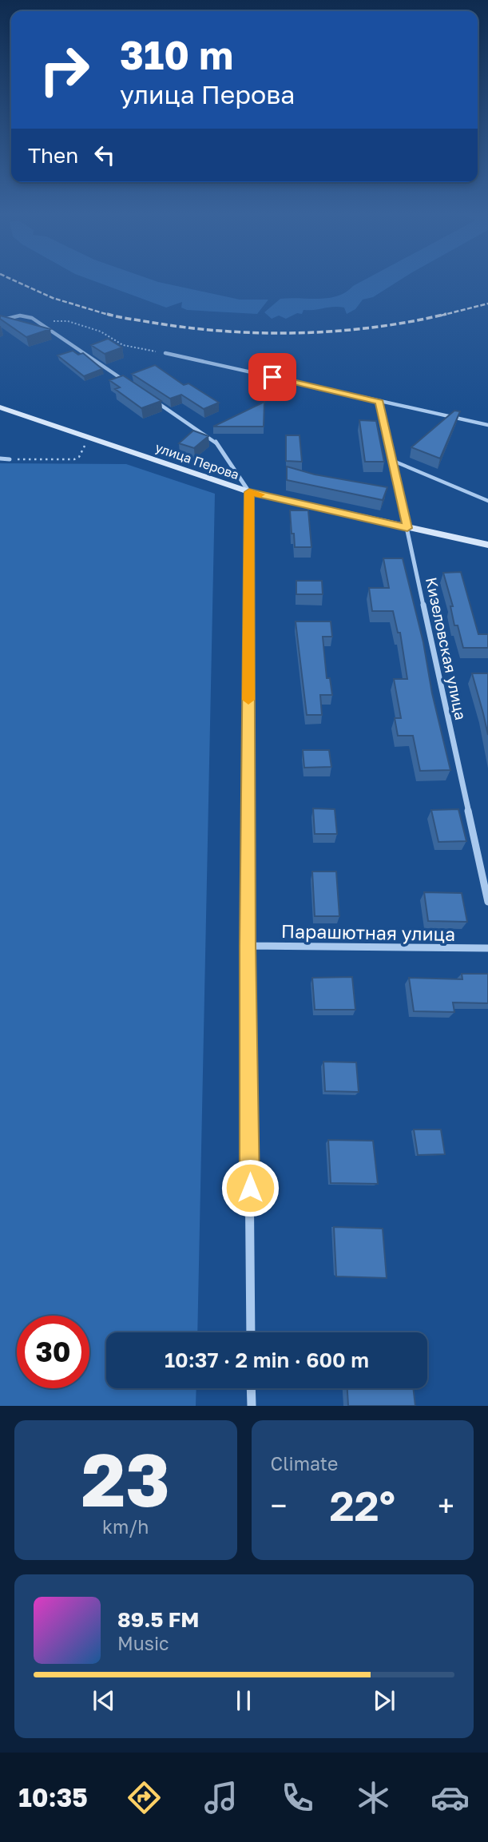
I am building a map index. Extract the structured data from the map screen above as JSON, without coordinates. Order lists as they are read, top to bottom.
{
  "streets": {
    "main road": ["улица Перова"],
    "street": ["Кизеловская улица", "Парашютная улица"]
  },
  "crossings": [
    ["улица Перова", "Кизеловская улица"]
  ],
  "page": {
    "turn": ["310 m", "улица Перова"],
    "then": "Then",
    "limit": "30",
    "trip": "10:37 · 2 min · 600 m",
    "tile": [
      ["23", "km/h"],
      "Climate"
    ],
    "heat": ["−", "22°", "+"],
    "song": ["89.5 FM", "Music"],
    "tabs": "10:35"
  }
}
